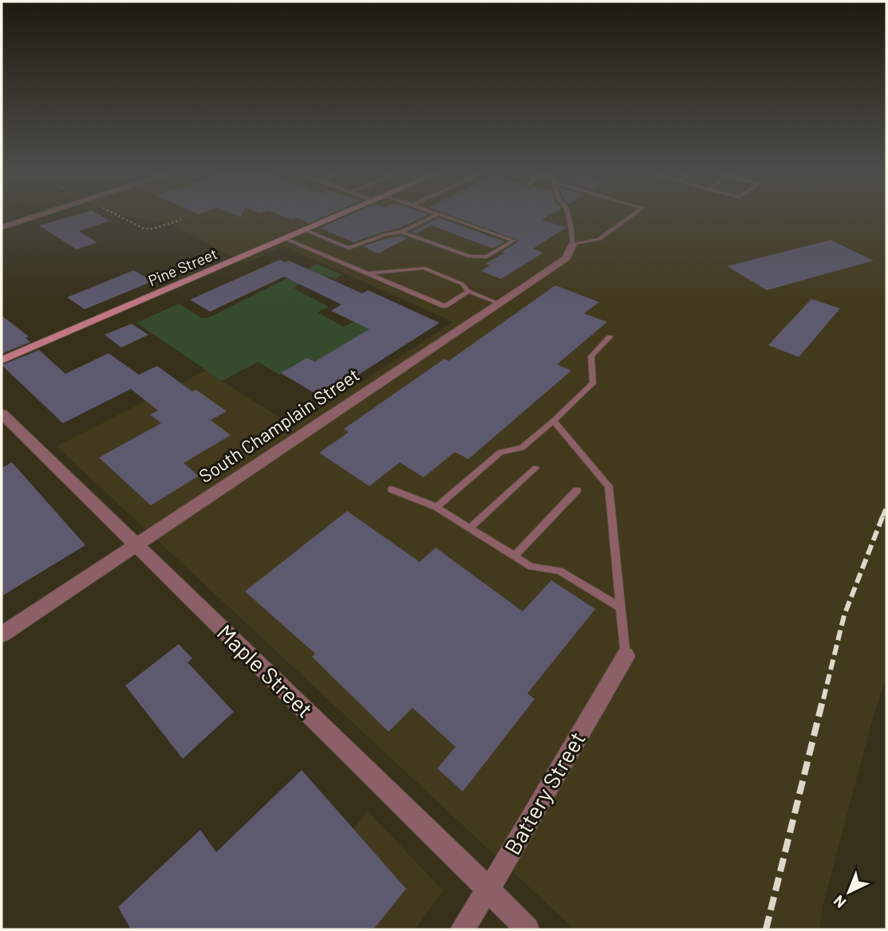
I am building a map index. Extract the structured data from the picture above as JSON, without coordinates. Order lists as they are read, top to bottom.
{
  "streets": {
    "main road": ["Pine Street"],
    "street": ["South Champlain Street", "Maple Street", "Battery Street"]
  },
  "crossings": [
    ["South Champlain Street", "Maple Street"],
    ["Maple Street", "Battery Street"]
  ],
  "north": "bottom left"
}
